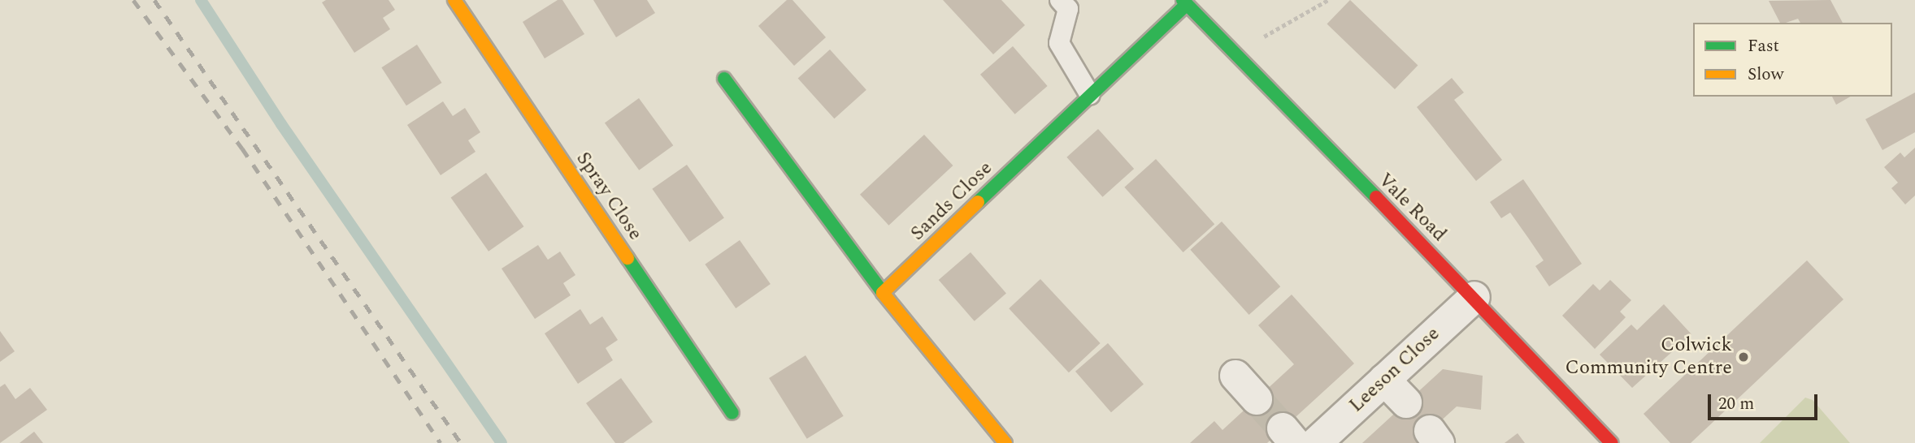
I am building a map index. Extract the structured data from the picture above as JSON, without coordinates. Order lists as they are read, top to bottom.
{
  "streets": {
    "street": [
      "Spray Close",
      "Sands Close",
      "Vale Road",
      "Leeson Close"
    ]
  },
  "crossings": [
    ["Sands Close", "Vale Road"],
    ["Vale Road", "Leeson Close"]
  ],
  "places": ["Colwick Community Centre"],
  "legend": ["Fast", "Slow"],
  "scale_bar": "20 m"
}
